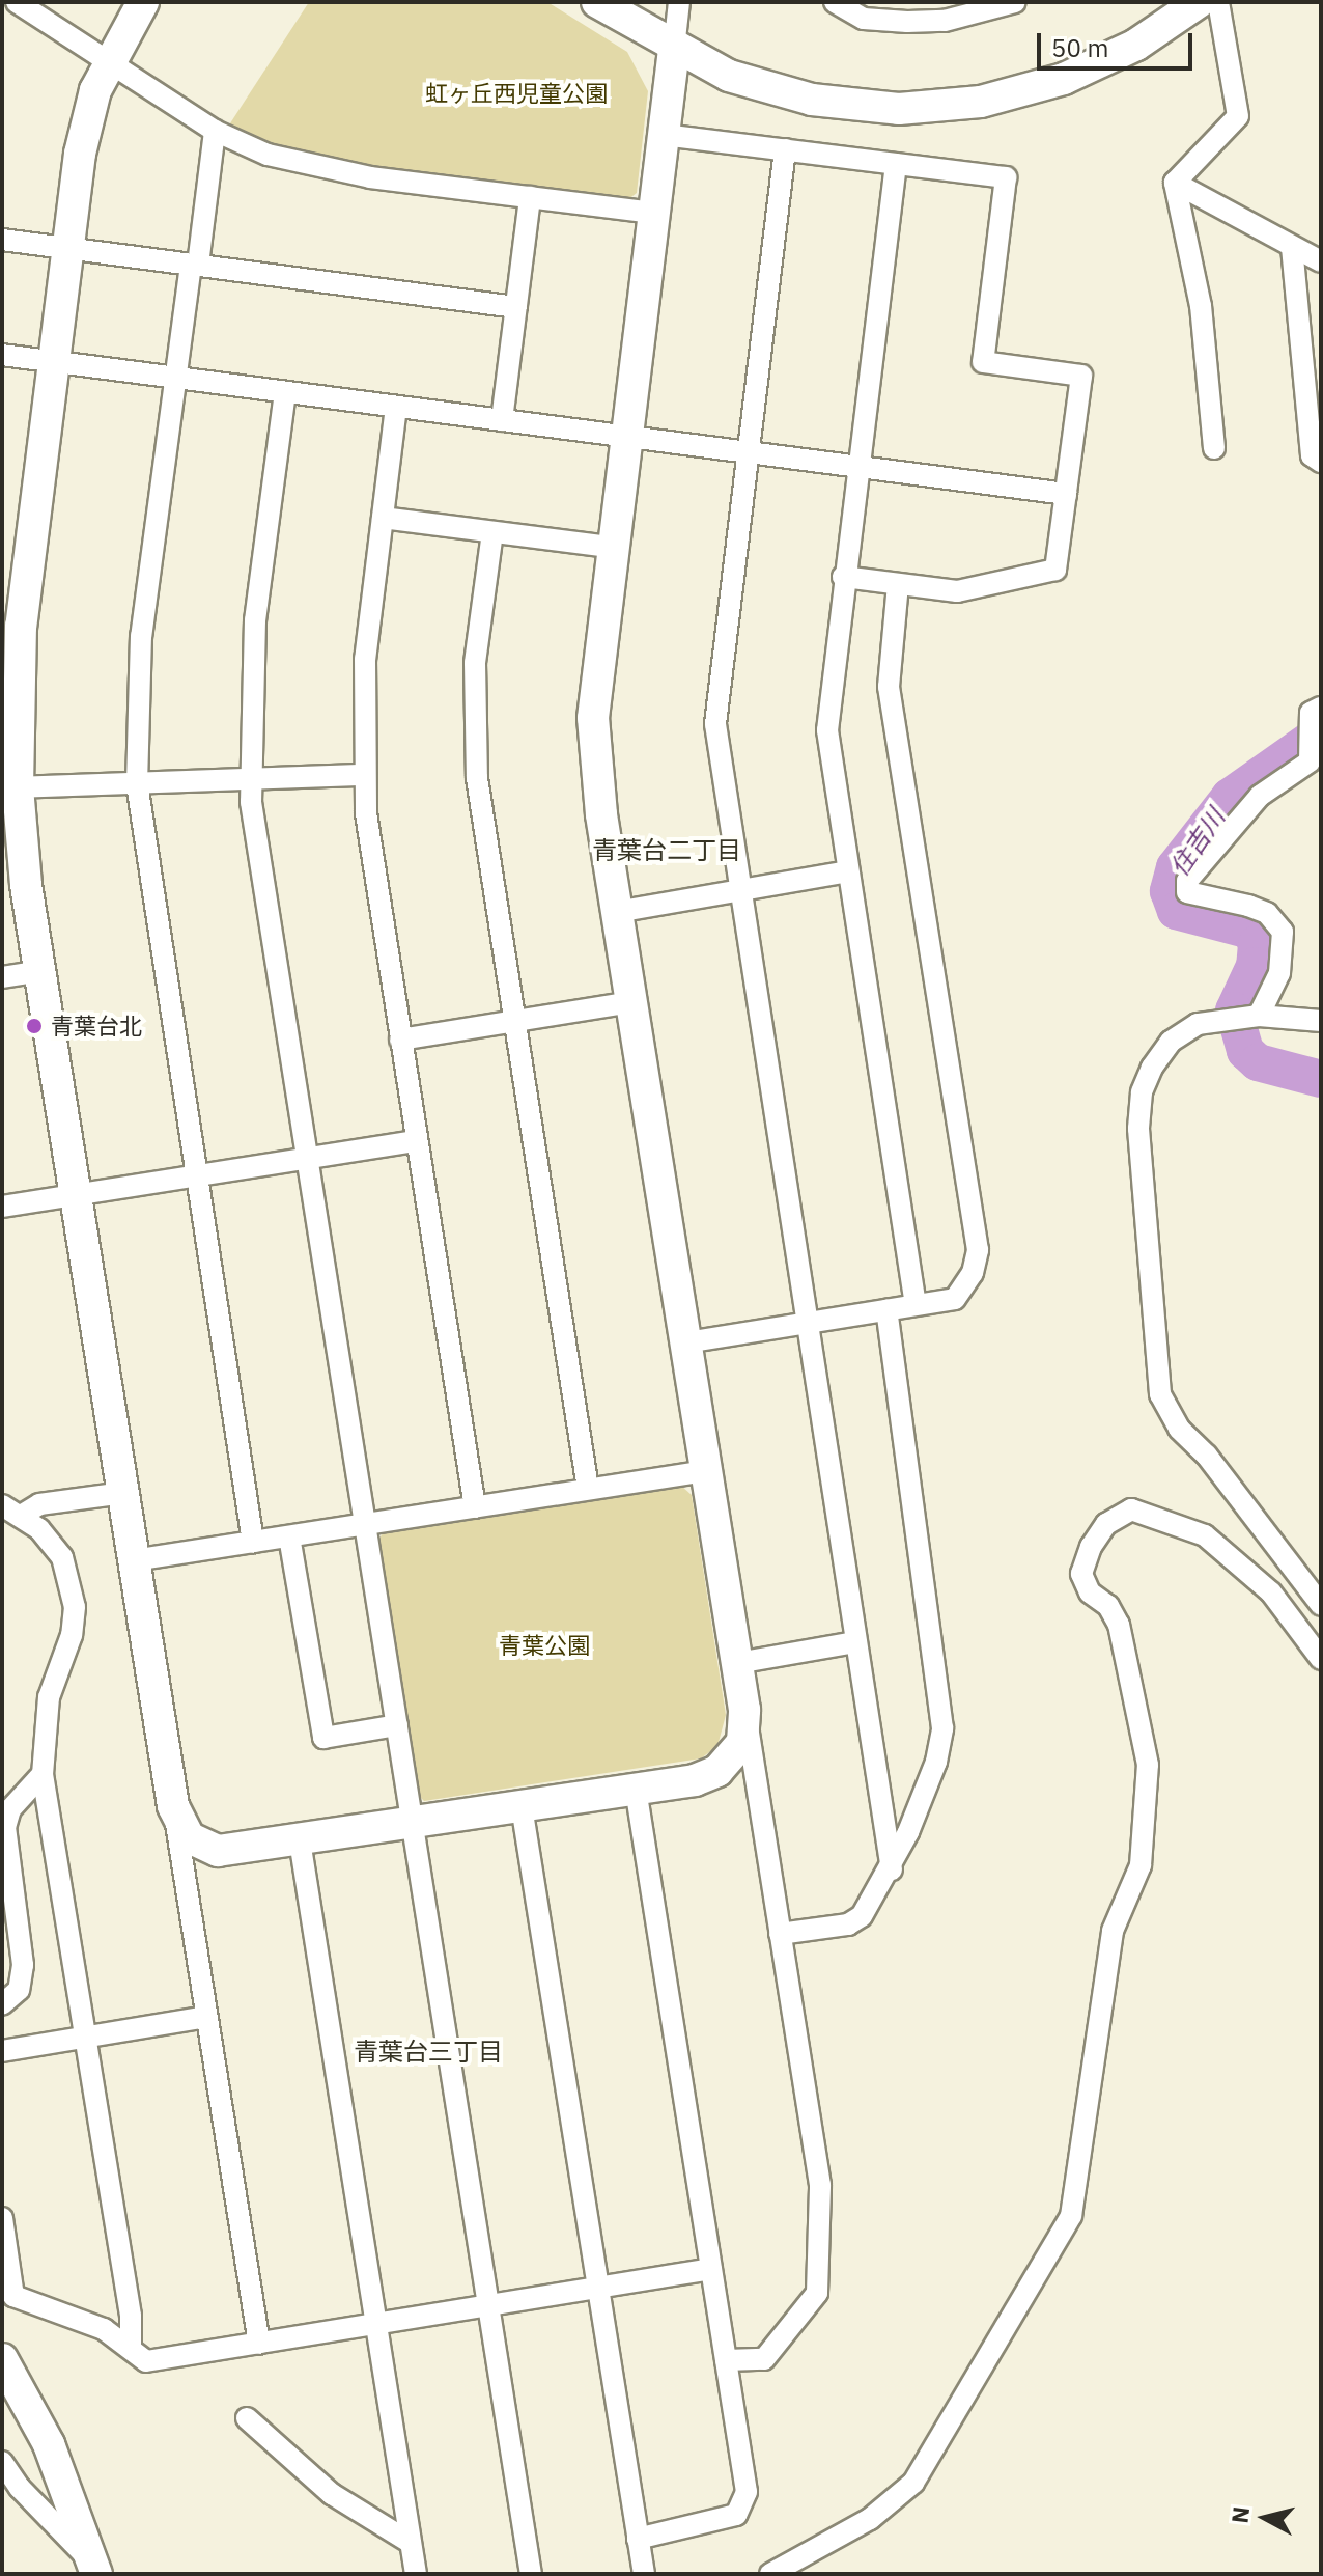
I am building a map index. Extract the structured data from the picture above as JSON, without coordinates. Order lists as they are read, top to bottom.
{
  "districts": ["青葉台二丁目", "青葉台三丁目"],
  "water": ["住吉川"],
  "parks": ["虹ヶ丘西児童公園", "青葉公園"],
  "places": ["青葉台北"],
  "scale_bar": "50 m",
  "north": "left"
}
